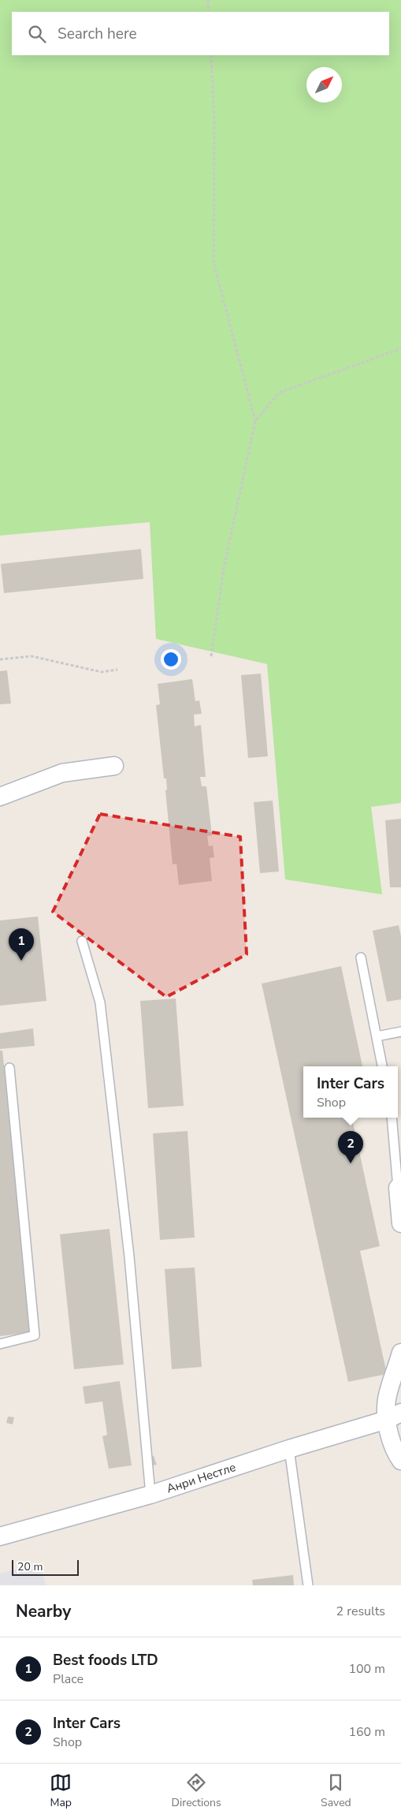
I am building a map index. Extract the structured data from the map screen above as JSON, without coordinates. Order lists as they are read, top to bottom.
{
  "streets": {
    "street": ["Анри Нестле"]
  },
  "scale_bar": "20 m",
  "north": "top right",
  "page": {
    "search": "Search here",
    "pins": ["1", "2"],
    "popup": ["Inter Cars", "Shop"],
    "scale": "20 m",
    "heading": ["Nearby", "2 results"],
    "list": [
      {
        "mark": "1",
        "name": "Best foods LTD",
        "note": "Place",
        "value": "100 m"
      },
      {
        "mark": "2",
        "name": "Inter Cars",
        "note": "Shop",
        "value": "160 m"
      }
    ],
    "nav": ["Map", "Directions", "Saved"]
  }
}
